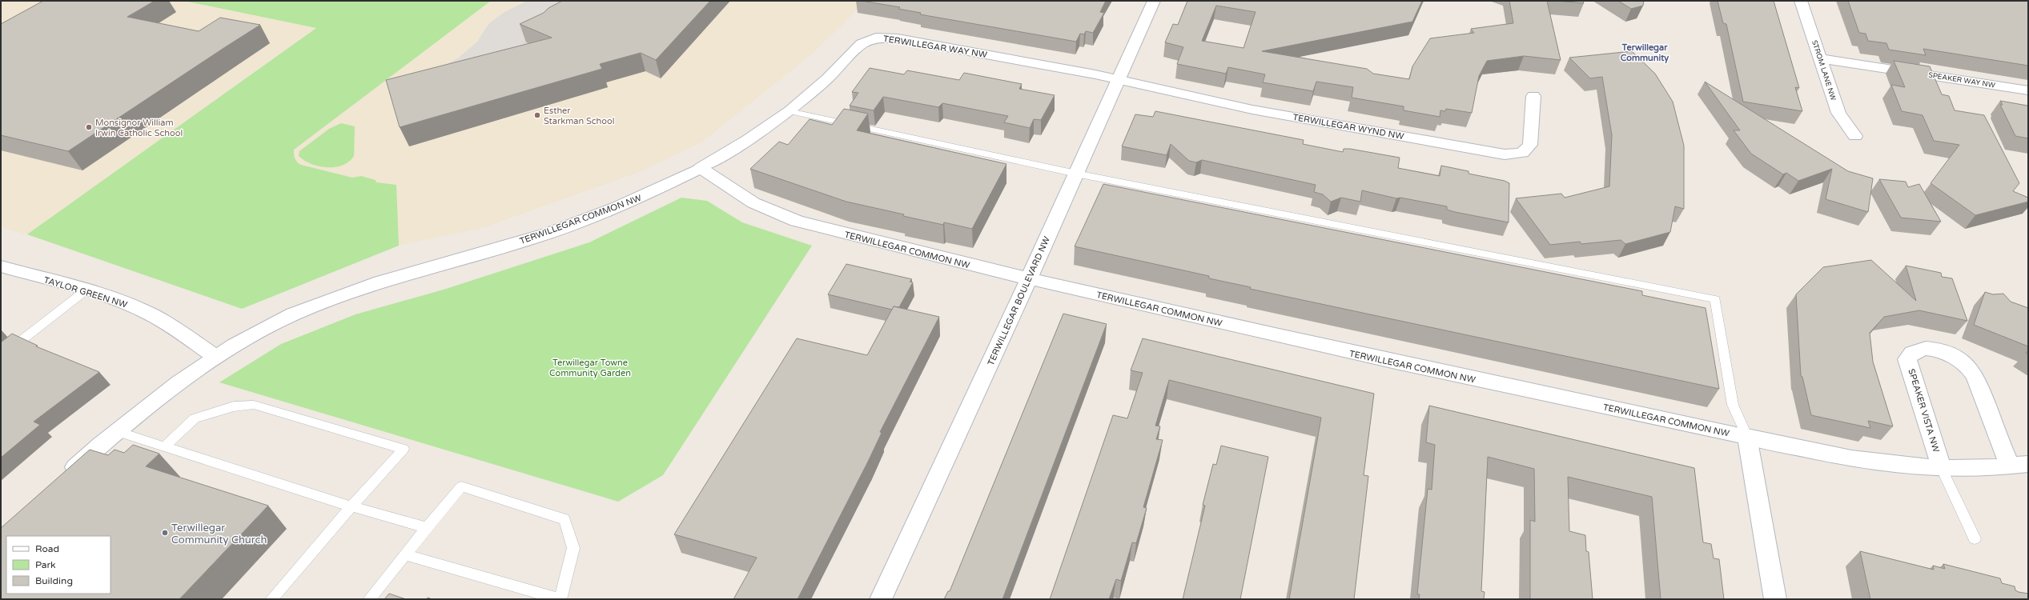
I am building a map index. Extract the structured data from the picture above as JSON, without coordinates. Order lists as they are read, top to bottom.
{
  "streets": {
    "street": [
      "TERWILLEGAR WAY NW",
      "STROM LANE NW",
      "SPEAKER WAY NW",
      "TERWILLEGAR WYND NW",
      "TERWILLEGAR COMMON NW",
      "TAYLOR GREEN NW",
      "TERWILLEGAR BOULEVARD NW",
      "SPEAKER VISTA NW"
    ]
  },
  "crossings": [
    ["TERWILLEGAR WAY NW", "TERWILLEGAR WYND NW"],
    ["TERWILLEGAR WAY NW", "TERWILLEGAR COMMON NW"],
    ["TERWILLEGAR WAY NW", "TERWILLEGAR BOULEVARD NW"],
    ["STROM LANE NW", "SPEAKER WAY NW"],
    ["TERWILLEGAR WYND NW", "TERWILLEGAR BOULEVARD NW"],
    ["TERWILLEGAR COMMON NW", "TAYLOR GREEN NW"],
    ["TERWILLEGAR COMMON NW", "TERWILLEGAR BOULEVARD NW"],
    ["TERWILLEGAR COMMON NW", "SPEAKER VISTA NW"]
  ],
  "districts": ["Terwillegar Community"],
  "parks": ["Terwillegar Towne Community Garden"],
  "places": ["Esther Starkman School", "Monsignor William Irwin Catholic School", "Terwillegar Community Church"],
  "legend": ["Road", "Park", "Building"]
}
